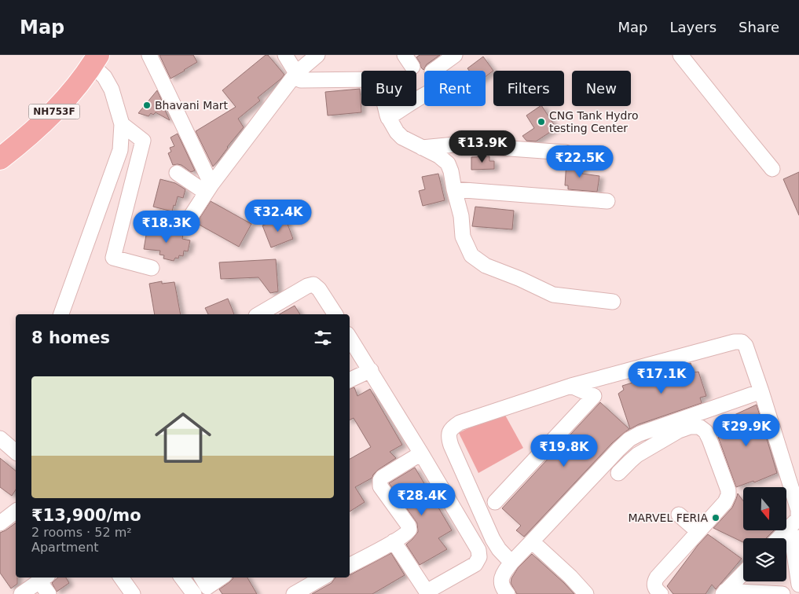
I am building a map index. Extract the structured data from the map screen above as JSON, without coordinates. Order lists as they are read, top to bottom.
{
  "streets": {
    "highway": ["NH753F"]
  },
  "places": ["Bhavani Mart", "CNG Tank Hydro testing Center", "MARVEL FERIA"],
  "north": "bottom",
  "page": {
    "header": "Map",
    "nav": ["Map", "Layers", "Share"],
    "chip": [
      "Buy",
      "Rent",
      "Filters",
      "New"
    ],
    "price": [
      "₹13.9K",
      "₹22.5K",
      "₹32.4K",
      "₹18.3K",
      "₹17.1K",
      "₹29.9K",
      "₹19.8K",
      "₹28.4K"
    ],
    "heading": "8 homes",
    "list": [
      {
        "name": "₹13,900/mo",
        "note": "2 rooms · 52 m² · Apartment"
      }
    ]
  }
}
